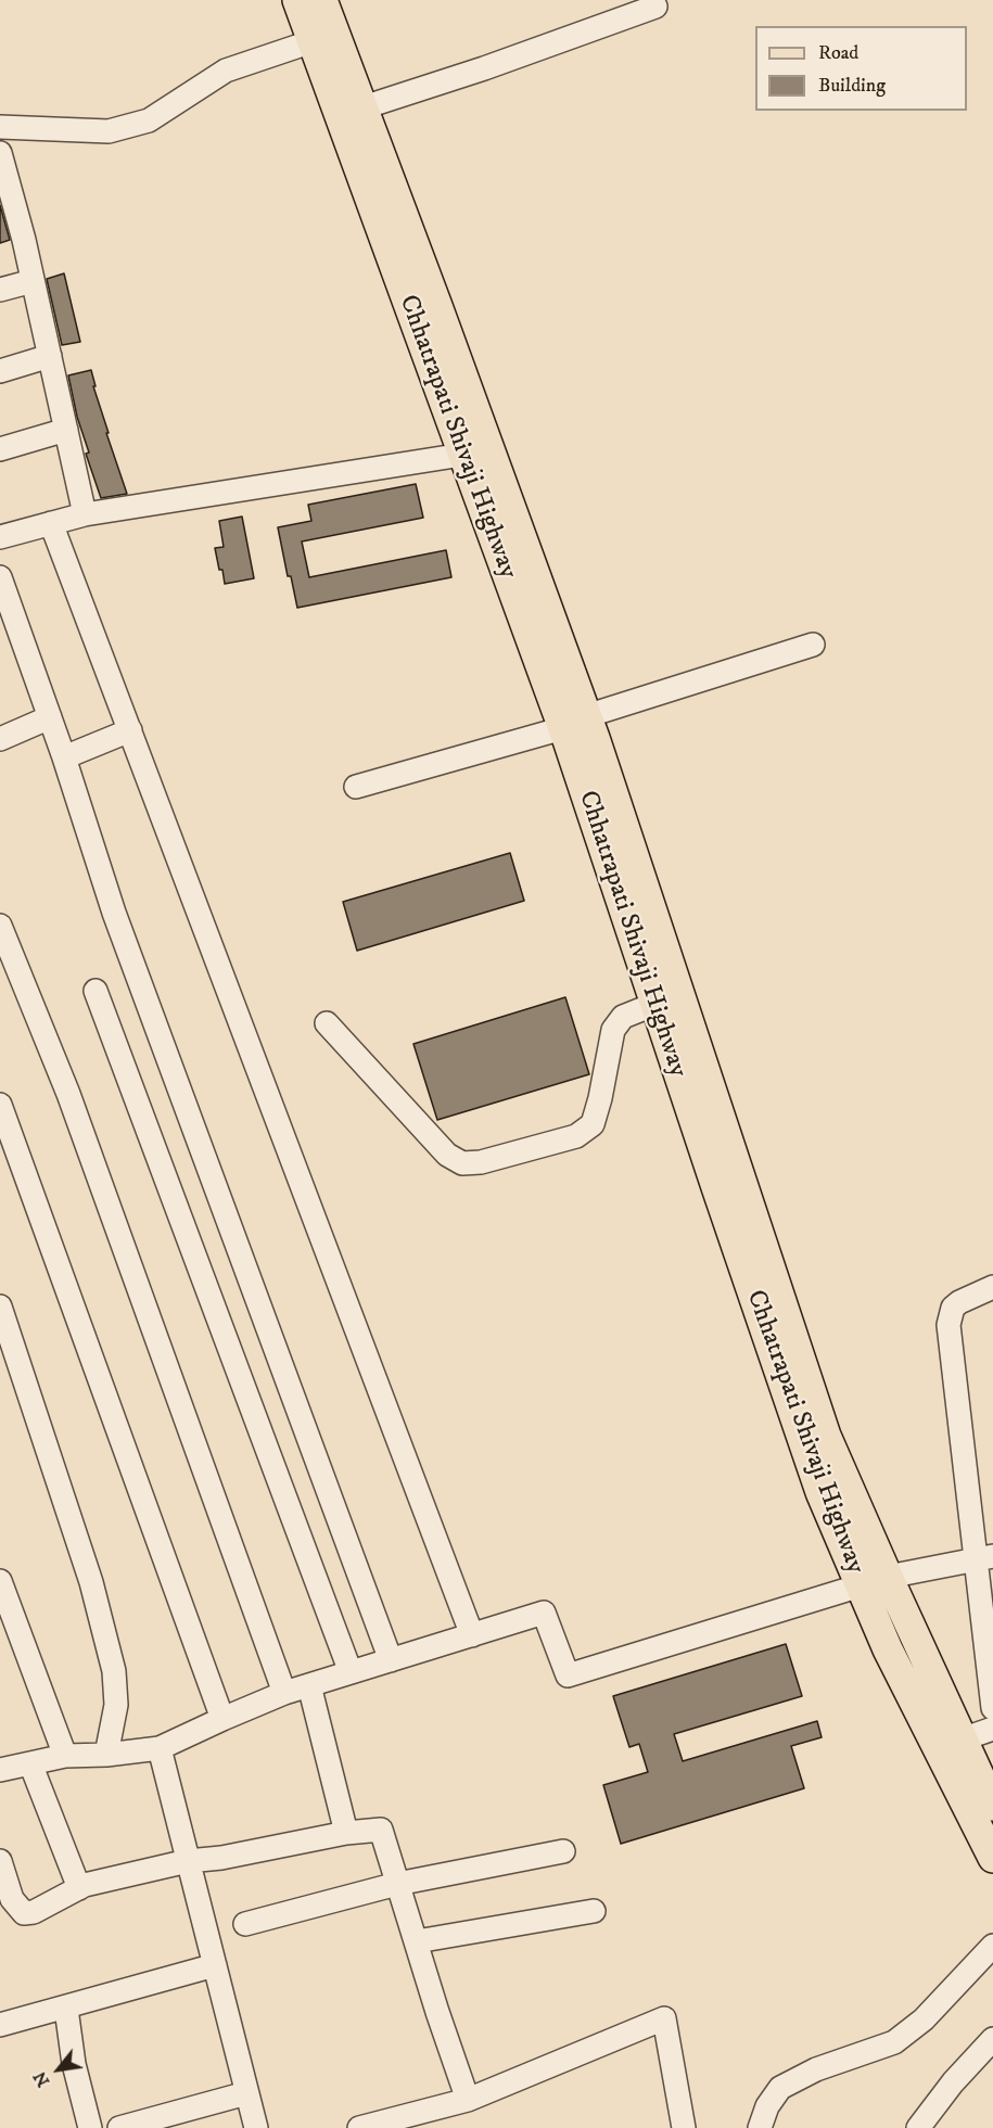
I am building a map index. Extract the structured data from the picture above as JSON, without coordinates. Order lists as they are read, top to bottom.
{
  "streets": {
    "main road": ["Chhatrapati Shivaji Highway"]
  },
  "legend": ["Road", "Building"],
  "north": "bottom left"
}
